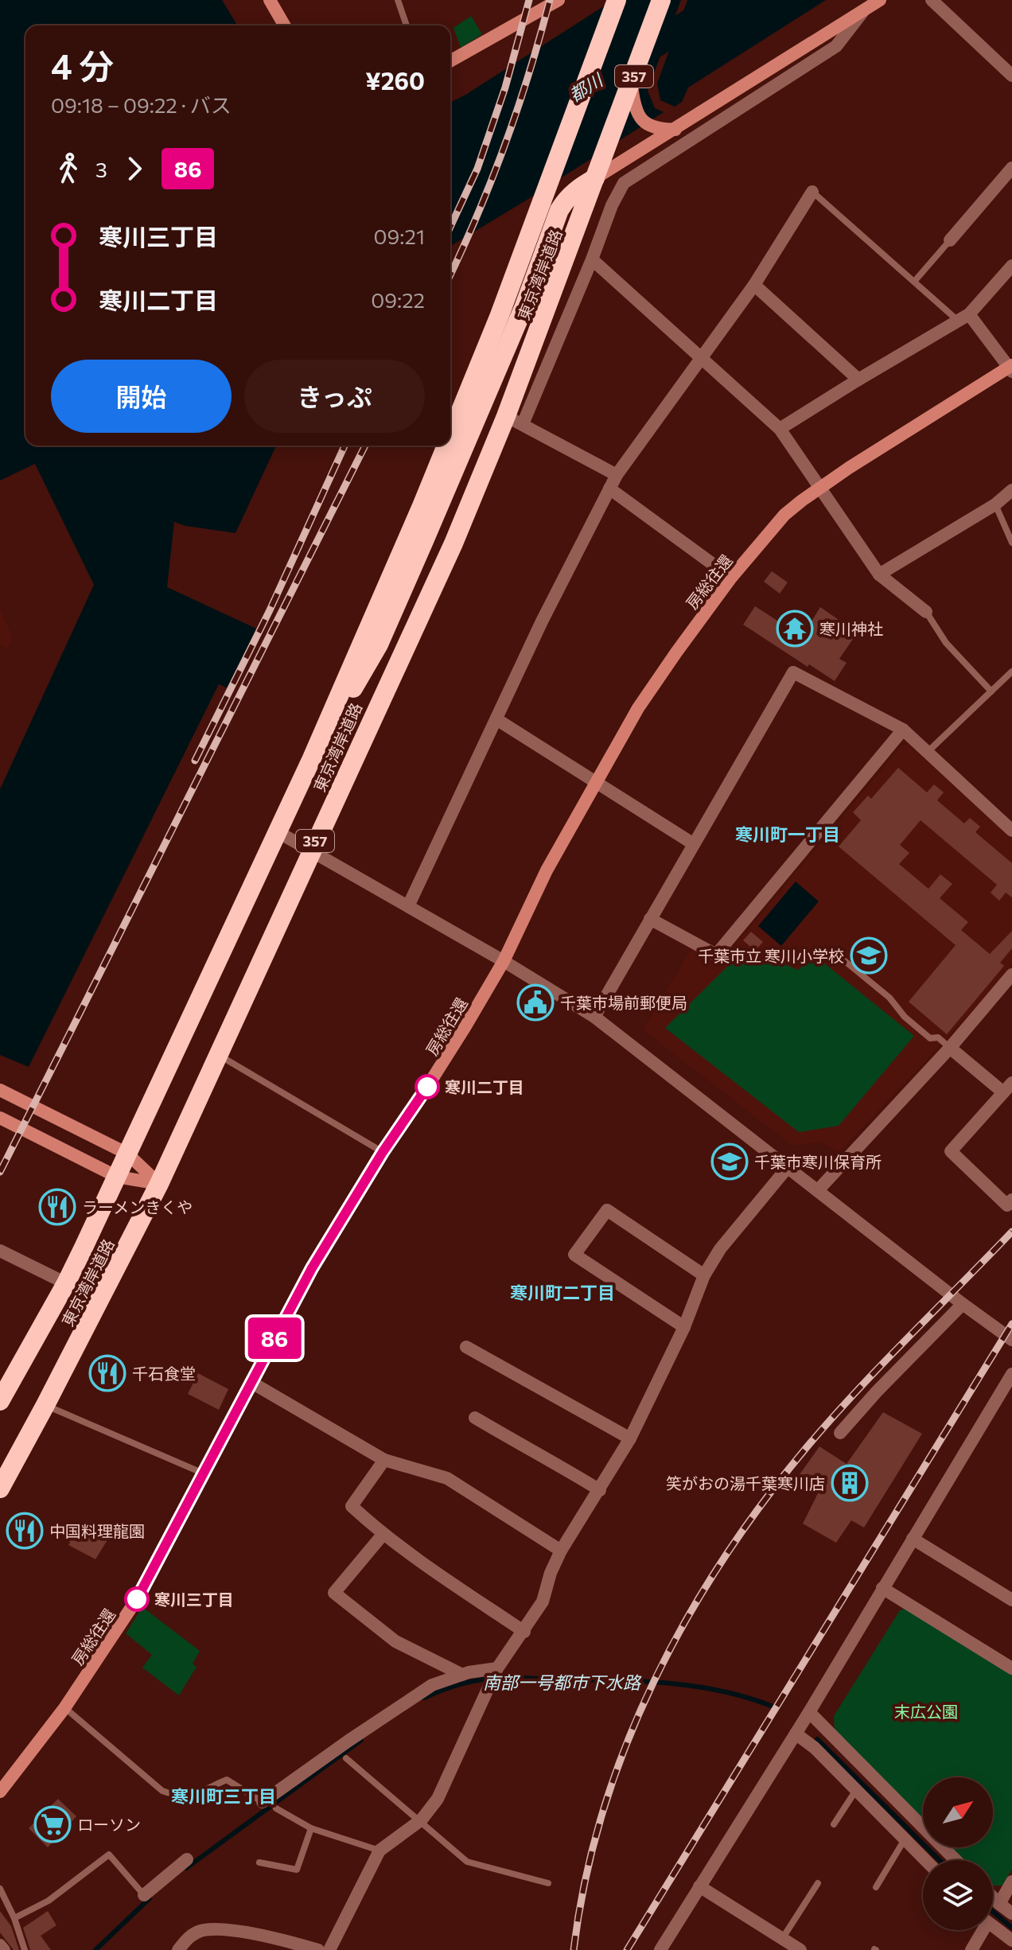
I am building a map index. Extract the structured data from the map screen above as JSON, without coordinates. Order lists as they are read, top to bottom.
{
  "streets": {
    "highway": ["357", "東京湾岸道路"],
    "street": ["房総往還"]
  },
  "districts": ["寒川町一丁目", "寒川町二丁目", "寒川町三丁目"],
  "water": ["都川", "南部一号都市下水路"],
  "parks": ["末広公園"],
  "places": {
    "temple": ["寒川神社"],
    "school or university": ["千葉市立 寒川小学校", "千葉市寒川保育所"],
    "public building": ["千葉市場前郵便局"],
    "other": ["寒川二丁目", "寒川三丁目"],
    "restaurant": ["ラーメンきくや", "千石食堂", "中国料理龍園"],
    "building": ["笑がおの湯千葉寒川店"],
    "supermarket": ["ローソン"]
  },
  "lines": ["bus line 86"],
  "north": "top right",
  "page": {
    "on_map": "86",
    "heading": ["4 分", "09:18 – 09:22 · バス", "¥260"],
    "legs": ["3", "86"],
    "list": [
      {
        "name": "寒川三丁目",
        "value": "09:21"
      },
      {
        "name": "寒川二丁目",
        "value": "09:22"
      }
    ],
    "buttons": ["開始", "きっぷ"]
  }
}
